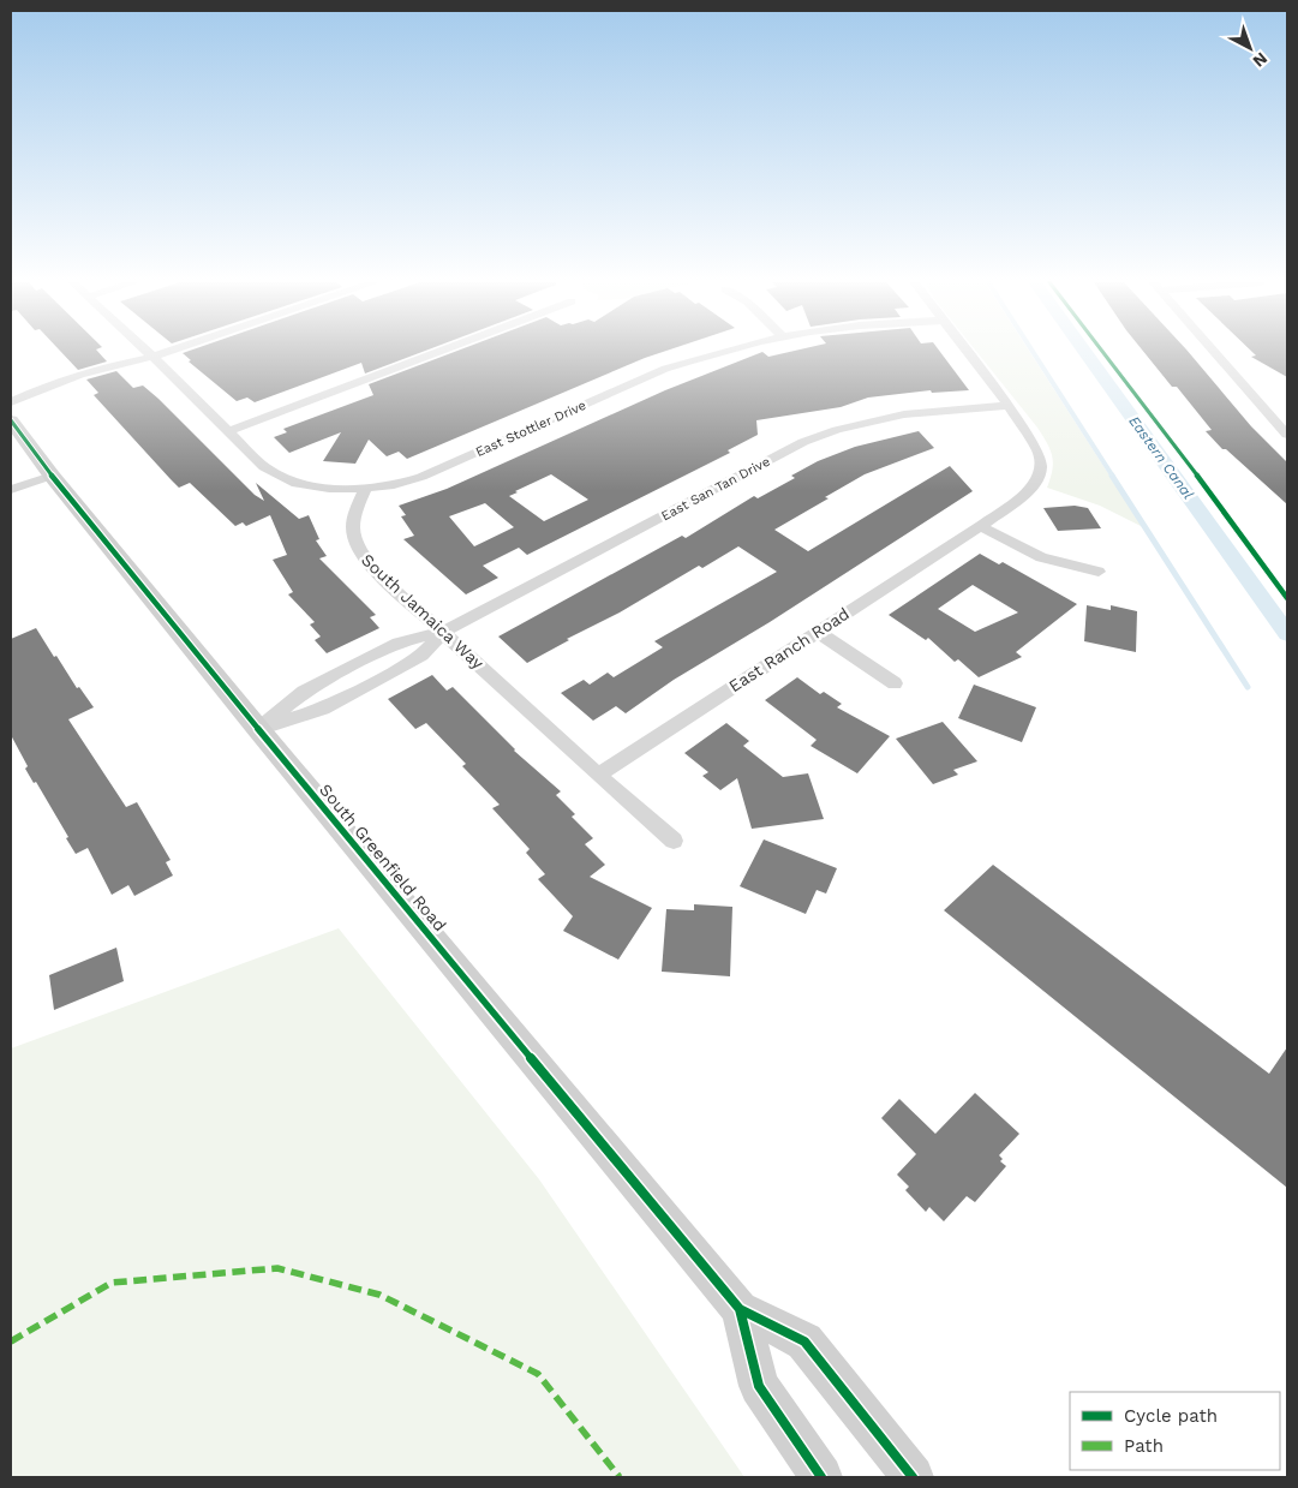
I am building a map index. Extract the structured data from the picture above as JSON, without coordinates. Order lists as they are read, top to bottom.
{
  "streets": {
    "main road": ["South Greenfield Road"],
    "street": [
      "East Stottler Drive",
      "East San Tan Drive",
      "South Jamaica Way",
      "East Ranch Road"
    ]
  },
  "crossings": [
    ["East Stottler Drive", "South Jamaica Way"],
    ["East San Tan Drive", "South Jamaica Way"],
    ["East San Tan Drive", "East Ranch Road"],
    ["East San Tan Drive", "South Greenfield Road"],
    ["South Jamaica Way", "East Ranch Road"]
  ],
  "water": ["Eastern Canal"],
  "legend": ["Cycle path", "Path"],
  "north": "bottom right"
}
